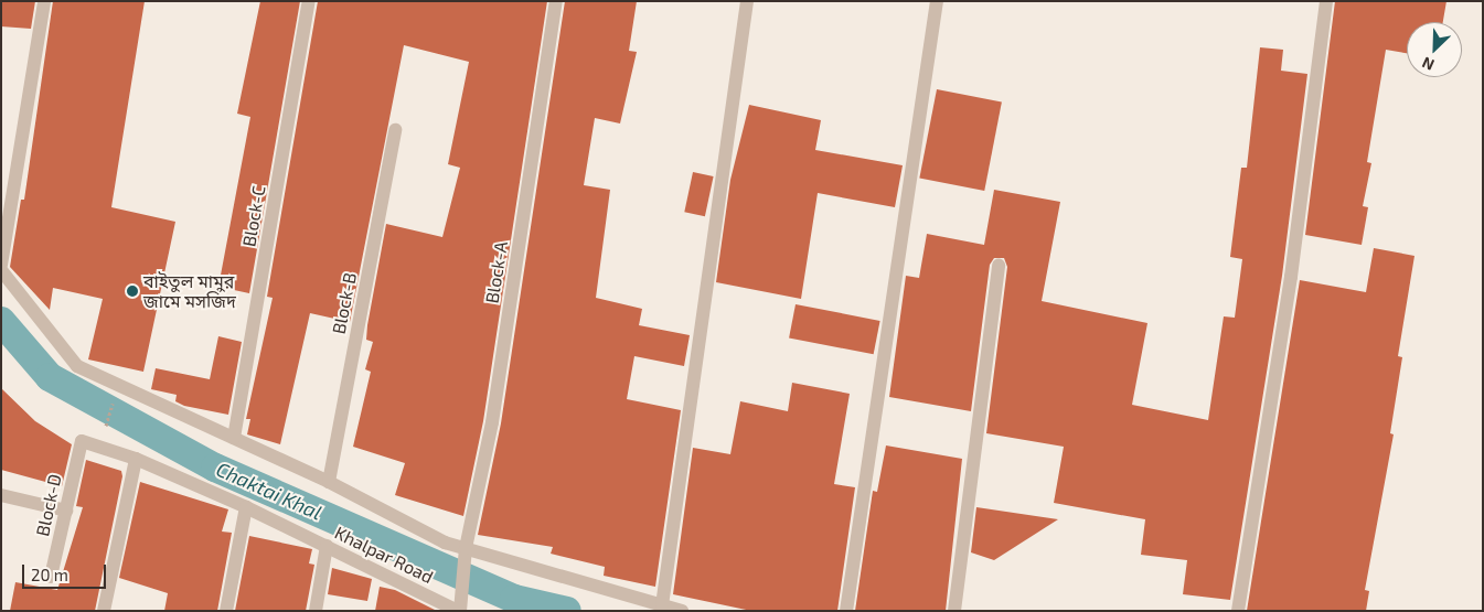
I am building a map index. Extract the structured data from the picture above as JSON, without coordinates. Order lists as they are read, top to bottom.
{
  "streets": {
    "street": [
      "Block-C",
      "Block-A",
      "Block-B",
      "Block-D",
      "Khalpar Road"
    ]
  },
  "crossings": [
    ["Block-A", "Khalpar Road"],
    ["Block-D", "Khalpar Road"]
  ],
  "water": ["Chaktai Khal"],
  "places": ["বাইতুল মামুর জামে মসজিদ"],
  "scale_bar": "20 m",
  "north": "bottom left"
}
